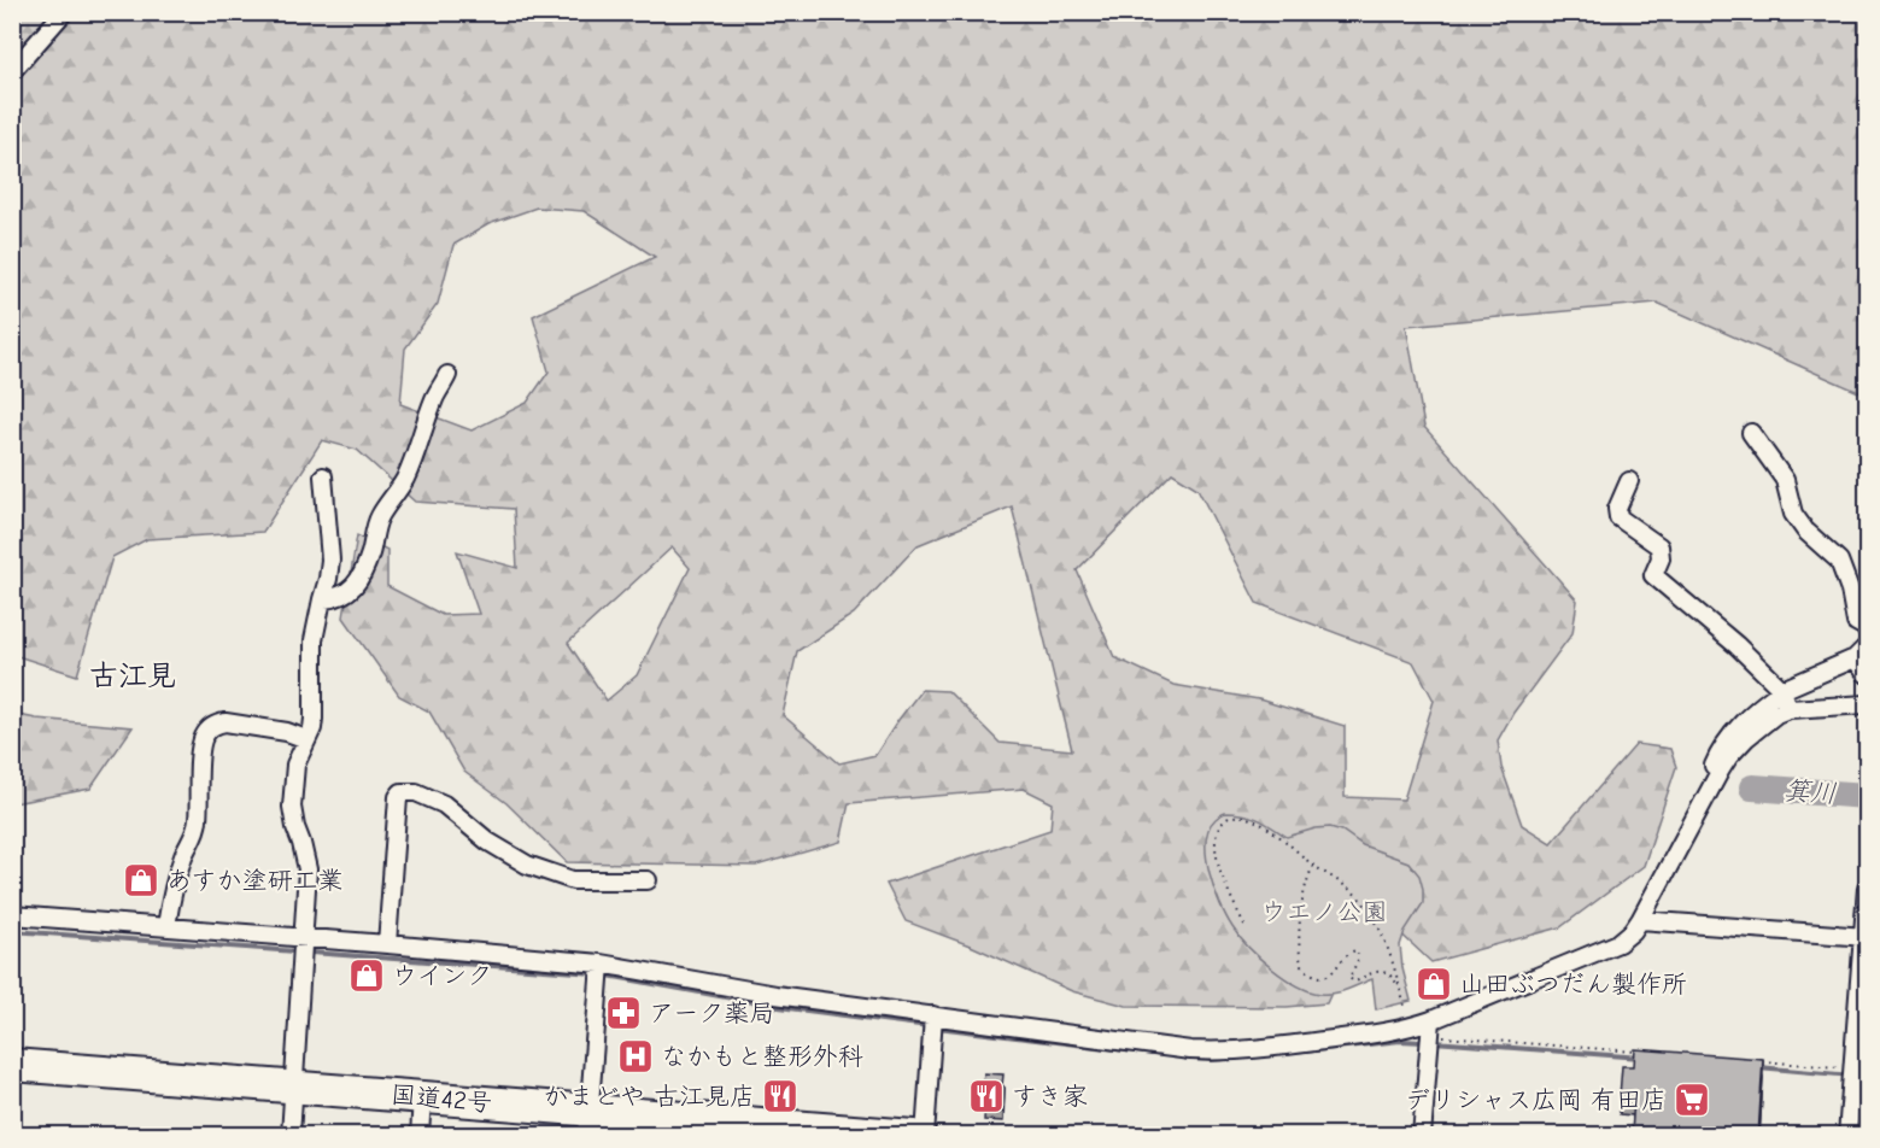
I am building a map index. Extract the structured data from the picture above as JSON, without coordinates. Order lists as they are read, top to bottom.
{
  "streets": {
    "highway": ["国道42号"]
  },
  "districts": ["古江見"],
  "water": ["箕川"],
  "parks": ["ウエノ公園"],
  "places": {
    "shop": ["あすか塗研工業", "ウインク", "山田ぶつだん製作所"],
    "pharmacy": ["アーク薬局"],
    "hospital": ["なかもと整形外科"],
    "restaurant": ["かまどや 古江見店", "すき家"],
    "supermarket": ["デリシャス広岡 有田店"]
  }
}
